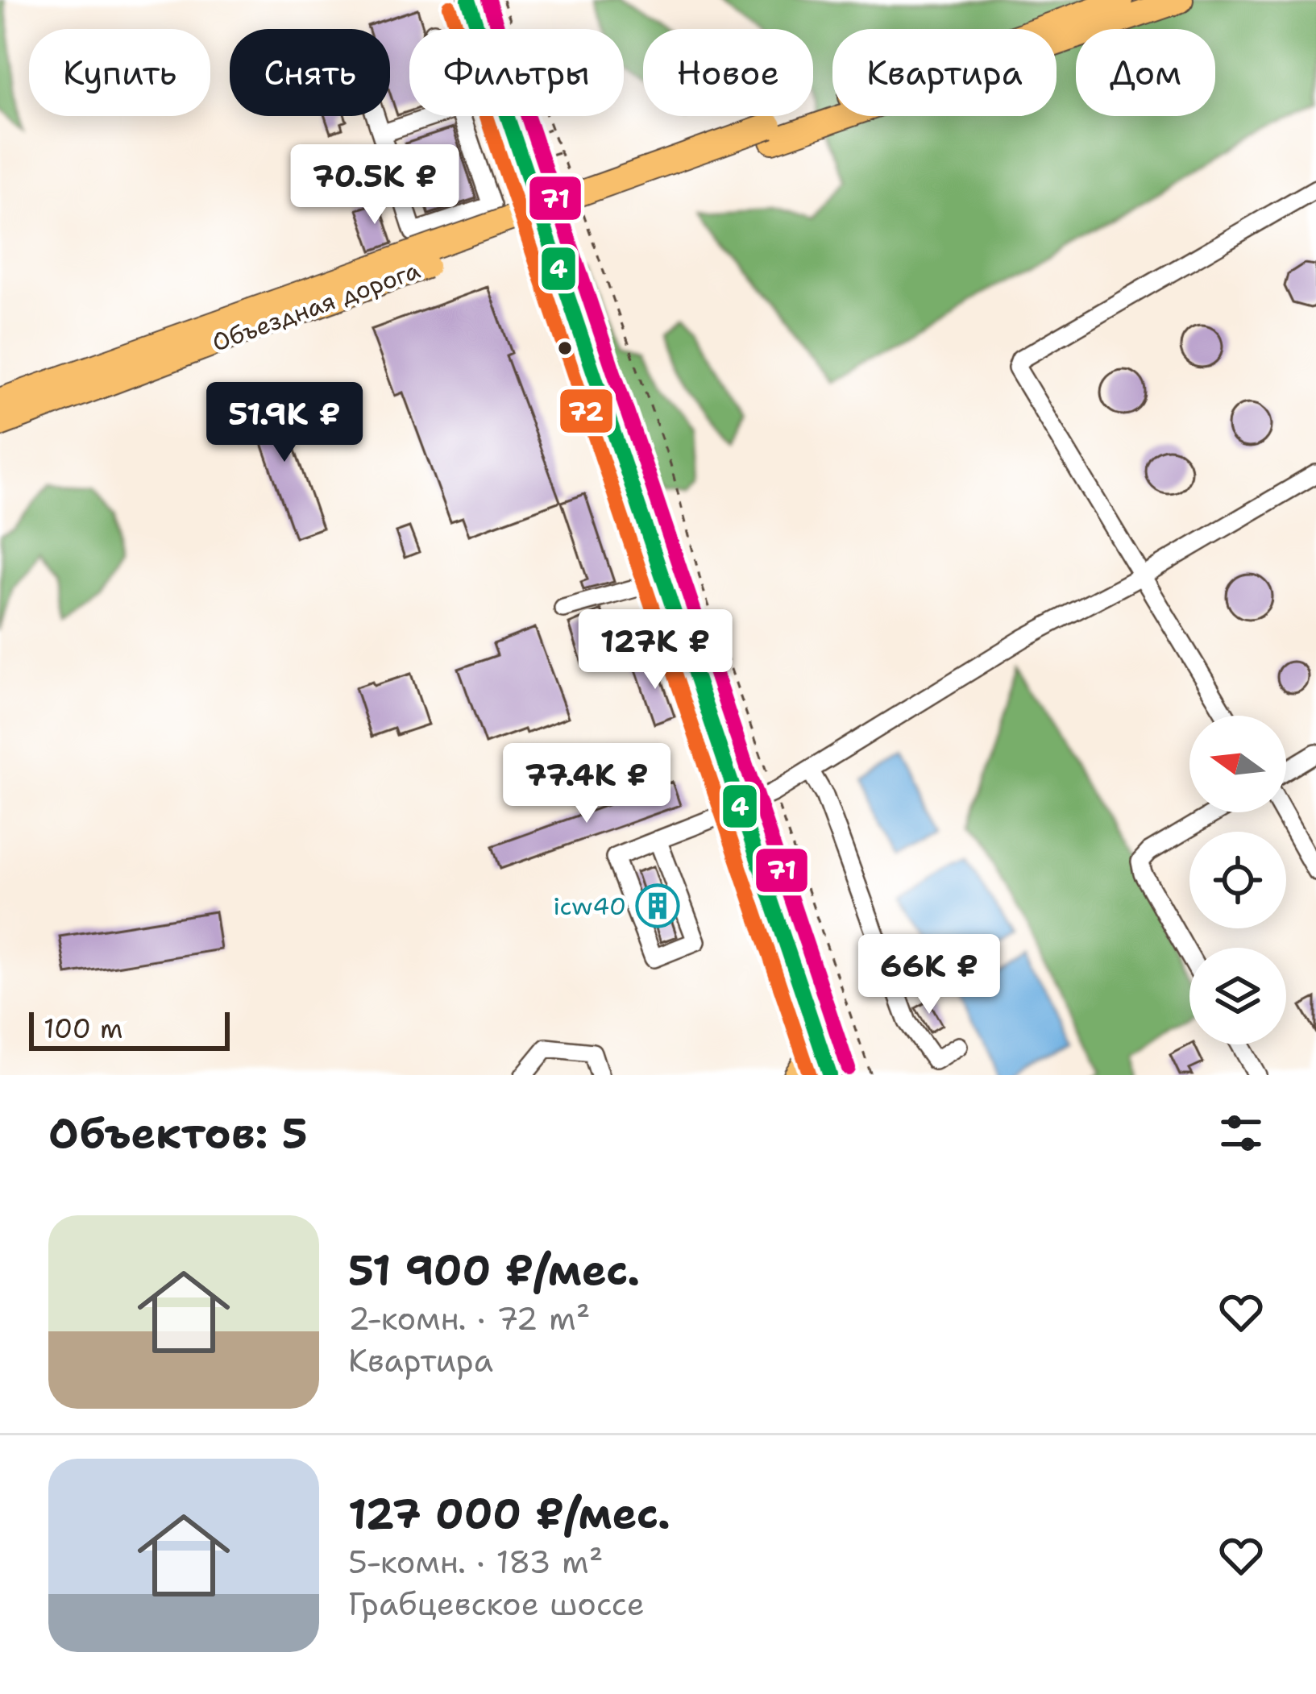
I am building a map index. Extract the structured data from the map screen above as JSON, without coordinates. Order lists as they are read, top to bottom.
{
  "streets": {
    "highway": ["Объездная дорога"]
  },
  "places": {
    "building": ["icw40"]
  },
  "lines": ["transit line 4", "transit line 71", "transit line 72"],
  "scale_bar": "100 m",
  "north": "left",
  "page": {
    "chip": [
      "Купить",
      "Снять",
      "Фильтры",
      "Новое",
      "Квартира",
      "Дом"
    ],
    "price": [
      "70.5K ₽",
      "51.9K ₽",
      "127K ₽",
      "77.4K ₽",
      "66K ₽"
    ],
    "scale": "100 m",
    "heading": "Объектов: 5",
    "list": [
      {
        "name": "51 900 ₽/мес.",
        "note": "2-комн. · 72 m² · Квартира"
      },
      {
        "name": "127 000 ₽/мес.",
        "note": "5-комн. · 183 m² · Грабцевское шоссе"
      }
    ]
  }
}
